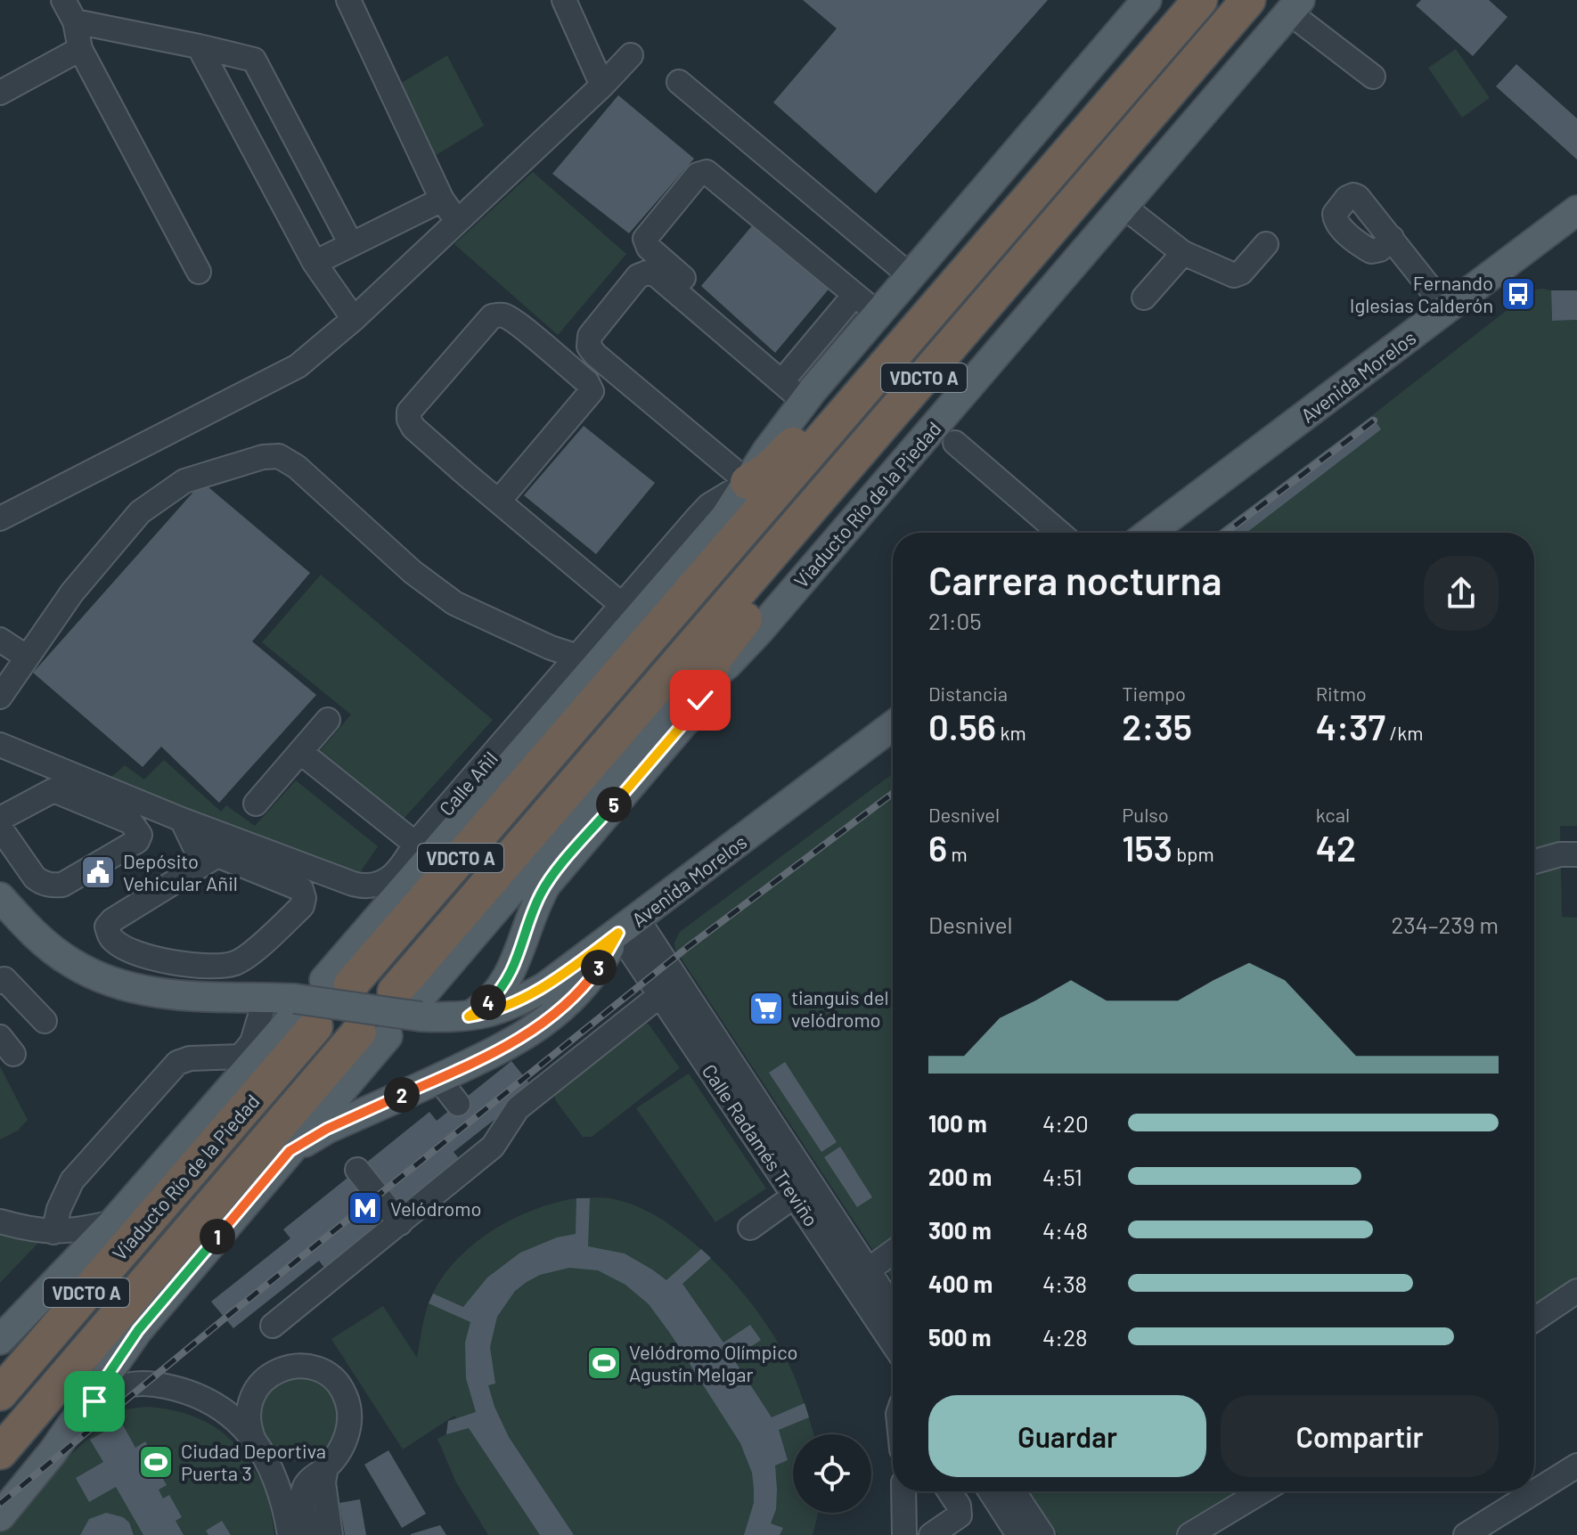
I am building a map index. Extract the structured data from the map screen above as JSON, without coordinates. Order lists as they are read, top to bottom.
{
  "streets": {
    "highway": ["VDCTO A", "Viaducto Río de la Piedad"],
    "main road": ["Avenida Morelos"],
    "street": ["Calle Añil", "Calle Radamés Treviño"]
  },
  "crossings": [
    ["Avenida Morelos", "Viaducto Río de la Piedad"],
    ["Avenida Morelos", "Calle Radamés Treviño"]
  ],
  "places": {
    "bus stop": ["Fernando Iglesias Calderón"],
    "public building": ["Depósito Vehicular Añil"],
    "supermarket": ["tianguis del velódromo"],
    "metro station": ["Velódromo"],
    "sports": ["Velódromo Olímpico Agustín Melgar", "Ciudad Deportiva Puerta 3"]
  },
  "page": {
    "heading": ["Carrera nocturna", "21:05"],
    "stats": [
      ["Distancia", "0.56 km"],
      ["Tiempo", "2:35"],
      ["Ritmo", "4:37 /km"],
      ["Desnivel", "6 m"],
      ["Pulso", "153 bpm"],
      ["kcal", "42"]
    ],
    "pins": [
      "5",
      "3",
      "4",
      "2",
      "1"
    ],
    "chart": ["Desnivel", "234–239 m"],
    "list": [
      {
        "name": "100 m",
        "note": "4:20"
      },
      {
        "name": "200 m",
        "note": "4:51"
      },
      {
        "name": "300 m",
        "note": "4:48"
      },
      {
        "name": "400 m",
        "note": "4:38"
      },
      {
        "name": "500 m",
        "note": "4:28"
      }
    ],
    "buttons": ["Guardar", "Compartir"]
  }
}
